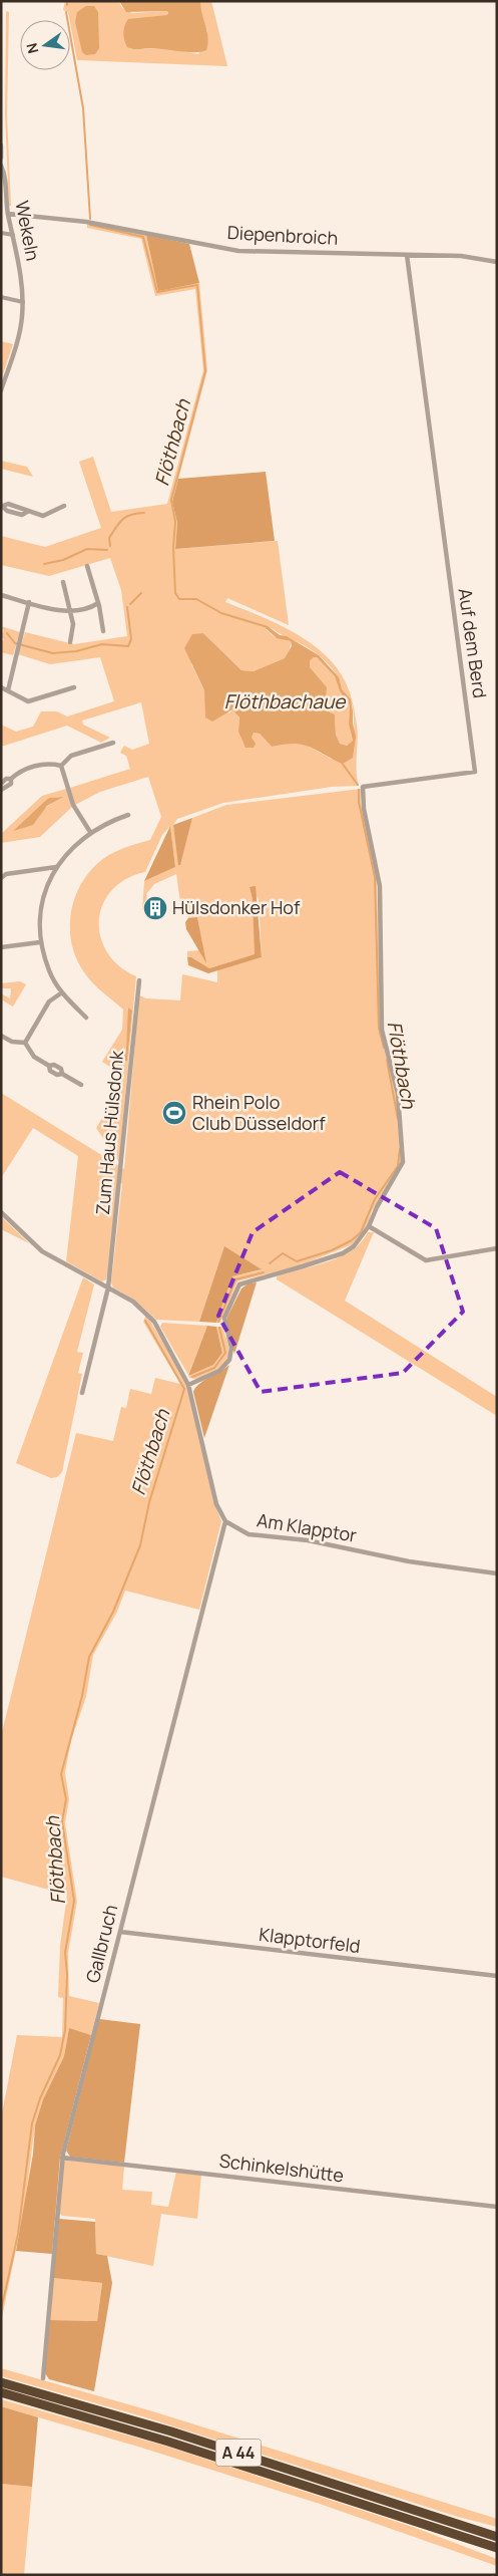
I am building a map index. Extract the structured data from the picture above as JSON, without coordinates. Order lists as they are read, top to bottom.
{
  "streets": {
    "highway": ["A 44"],
    "street": [
      "Wekeln",
      "Diepenbroich",
      "Auf dem Berd",
      "Zum Haus Hülsdonk",
      "Am Klapptor",
      "Klapptorfeld",
      "Gallbruch",
      "Schinkelshütte"
    ]
  },
  "crossings": [
    ["Wekeln", "Diepenbroich"],
    ["Diepenbroich", "Auf dem Berd"],
    ["Am Klapptor", "Gallbruch"],
    ["Klapptorfeld", "Gallbruch"],
    ["Gallbruch", "Schinkelshütte"]
  ],
  "water": ["Flöthbach", "Flöthbachaue"],
  "places": {
    "building": ["Hülsdonker Hof"],
    "sports": ["Rhein Polo Club Düsseldorf"]
  },
  "north": "left"
}
